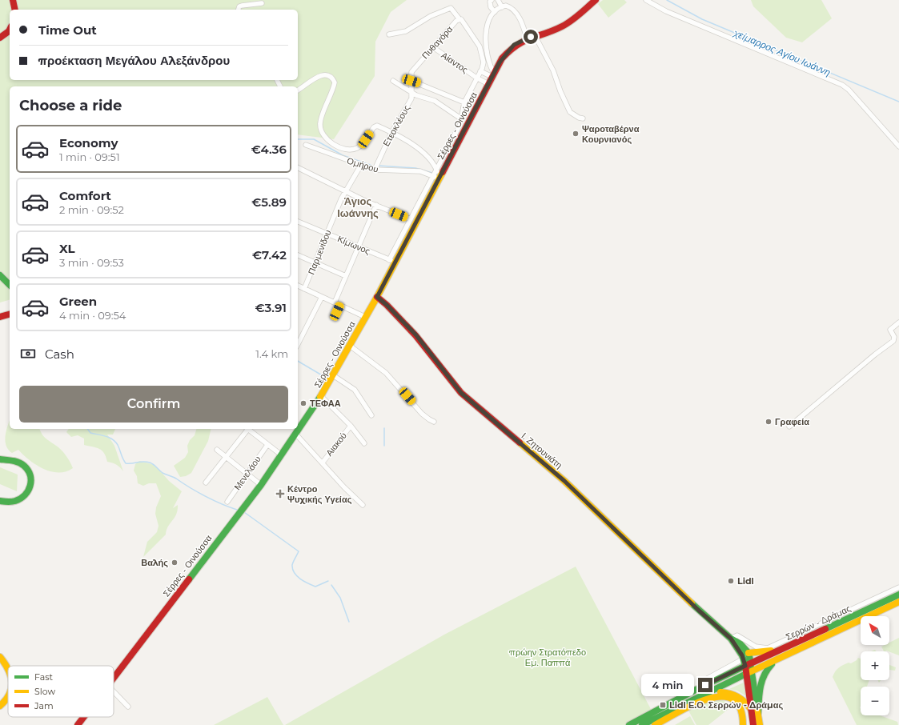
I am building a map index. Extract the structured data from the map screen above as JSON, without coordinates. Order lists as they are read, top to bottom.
{
  "streets": {
    "street": [
      "Πυθαγόρα",
      "Αίαντος",
      "Ετεοκλέους",
      "Σέρρες - Οινούσσα",
      "Ομήρου",
      "Κίμωνος",
      "Παρμενίδου",
      "Αιακού",
      "Ι. Ζητουνιάτη",
      "Μενελάου",
      "Σερρών - Δράμας"
    ]
  },
  "crossings": [
    ["Πυθαγόρα", "Αίαντος"],
    ["Πυθαγόρα", "Ετεοκλέους"],
    ["Αίαντος", "Σέρρες - Οινούσσα"],
    ["Ετεοκλέους", "Ομήρου"],
    ["Σέρρες - Οινούσσα", "Ομήρου"],
    ["Σέρρες - Οινούσσα", "Κίμωνος"],
    ["Σέρρες - Οινούσσα", "Ι. Ζητουνιάτη"],
    ["Ομήρου", "Παρμενίδου"],
    ["Κίμωνος", "Παρμενίδου"]
  ],
  "districts": ["Άγιος Ιωάννης"],
  "water": ["χείμαρρος Αγίου Ιωάννη"],
  "parks": ["πρώην Στρατόπεδο Εμ. Παππά"],
  "places": {
    "other": [
      "Ψαροταβέρνα Κουρνιανός",
      "ΤΕΦΑΑ",
      "Γραφεία",
      "Βαλής",
      "Lidl"
    ],
    "health": ["Κέντρο Ψυχικής Υγείας"],
    "transit": ["Lidl Ε.Ο. Σερρών - Δράμας"]
  },
  "legend": ["Fast", "Slow", "Jam"],
  "north": "top left",
  "page": {
    "banner": ["Time Out", "προέκταση Μεγάλου Αλεξάνδρου"],
    "heading": "Choose a ride",
    "list": [
      {
        "name": "Economy",
        "note": "1 min · 09:51",
        "value": "€4.36"
      },
      {
        "name": "Comfort",
        "note": "2 min · 09:52",
        "value": "€5.89"
      },
      {
        "name": "XL",
        "note": "3 min · 09:53",
        "value": "€7.42"
      },
      {
        "name": "Green",
        "note": "4 min · 09:54",
        "value": "€3.91"
      }
    ],
    "pay": ["Cash", "1.4 km"],
    "buttons": "Confirm",
    "map_buttons": ["+", "−"],
    "bubble": "4 min"
  }
}
